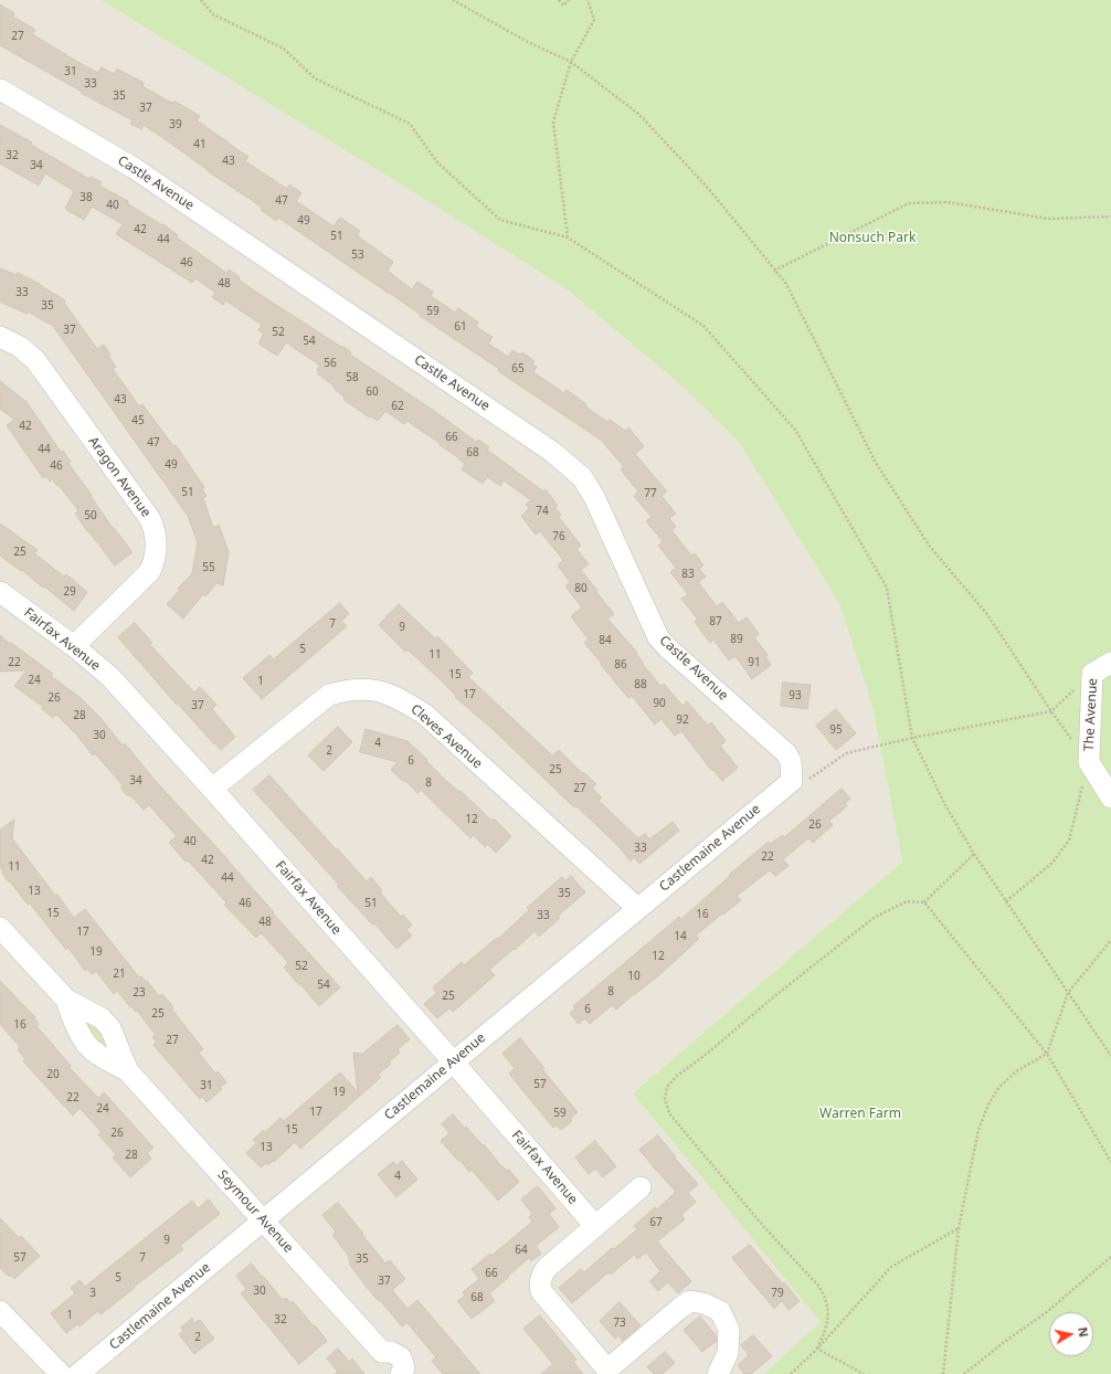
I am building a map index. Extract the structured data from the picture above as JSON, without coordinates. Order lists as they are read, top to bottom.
{
  "streets": {
    "street": [
      "Castle Avenue",
      "Aragon Avenue",
      "Fairfax Avenue",
      "The Avenue",
      "Cleves Avenue",
      "Castlemaine Avenue",
      "Seymour Avenue"
    ]
  },
  "crossings": [
    ["Castle Avenue", "Castlemaine Avenue"],
    ["Aragon Avenue", "Fairfax Avenue"],
    ["Fairfax Avenue", "Cleves Avenue"],
    ["Fairfax Avenue", "Castlemaine Avenue"],
    ["Cleves Avenue", "Castlemaine Avenue"],
    ["Castlemaine Avenue", "Seymour Avenue"]
  ],
  "parks": ["Nonsuch Park", "Warren Farm"],
  "house_numbers": [
    "27",
    "31",
    "33",
    "35",
    "37",
    "39",
    "41",
    "32",
    "43",
    "34",
    "38",
    "47",
    "40",
    "49",
    "42",
    "51",
    "44",
    "53",
    "46",
    "48",
    "33",
    "35",
    "59",
    "61",
    "37",
    "52",
    "54",
    "56",
    "65",
    "58",
    "60",
    "43",
    "62",
    "45",
    "42",
    "66",
    "47",
    "44",
    "68",
    "49",
    "46",
    "51",
    "77",
    "74",
    "50",
    "76",
    "25",
    "55",
    "83",
    "80",
    "29",
    "87",
    "7",
    "9",
    "89",
    "84",
    "5",
    "11",
    "22",
    "91",
    "86",
    "15",
    "24",
    "1",
    "88",
    "17",
    "93",
    "26",
    "90",
    "37",
    "28",
    "92",
    "95",
    "30",
    "4",
    "2",
    "6",
    "25",
    "34",
    "8",
    "27",
    "12",
    "26",
    "40",
    "33",
    "22",
    "42",
    "11",
    "44",
    "13",
    "35",
    "46",
    "51",
    "15",
    "16",
    "33",
    "48",
    "17",
    "14",
    "19",
    "12",
    "52",
    "21",
    "10",
    "54",
    "8",
    "23",
    "25",
    "6",
    "25",
    "16",
    "27",
    "20",
    "57",
    "31",
    "19",
    "22",
    "24",
    "17",
    "59",
    "15",
    "26",
    "13",
    "28",
    "4",
    "67",
    "9",
    "64",
    "57",
    "7",
    "35",
    "66",
    "5",
    "37",
    "30",
    "3",
    "79",
    "68",
    "1",
    "32",
    "73",
    "2"
  ],
  "north": "right"
}
